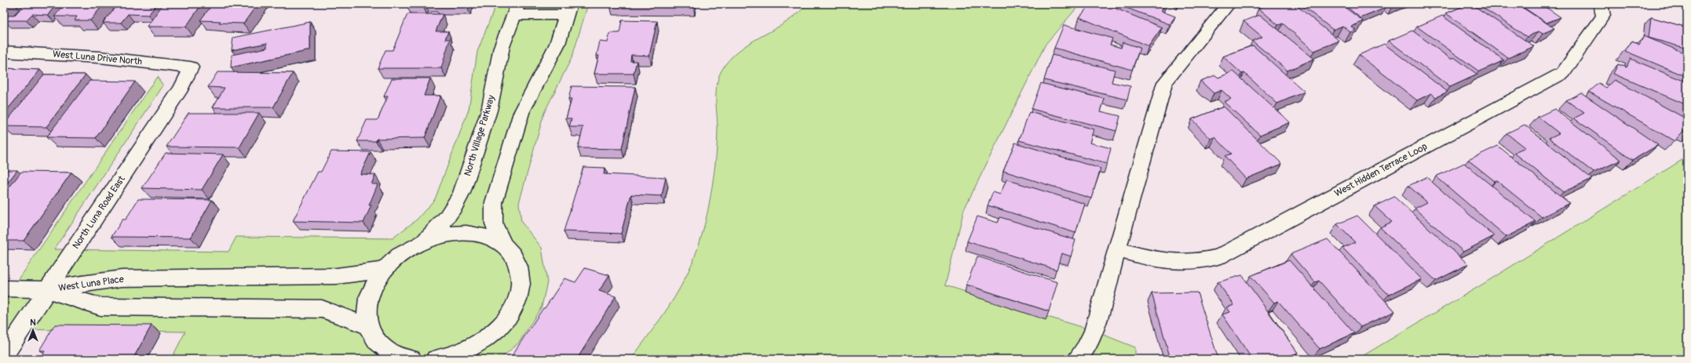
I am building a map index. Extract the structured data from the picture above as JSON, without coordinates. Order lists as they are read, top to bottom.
{
  "streets": {
    "street": [
      "West Luna Drive North",
      "North Village Parkway",
      "West Hidden Terrace Loop",
      "North Luna Road East",
      "West Luna Place"
    ]
  },
  "crossings": [
    ["West Luna Drive North", "North Luna Road East"],
    ["North Luna Road East", "West Luna Place"]
  ],
  "north": "top"
}
